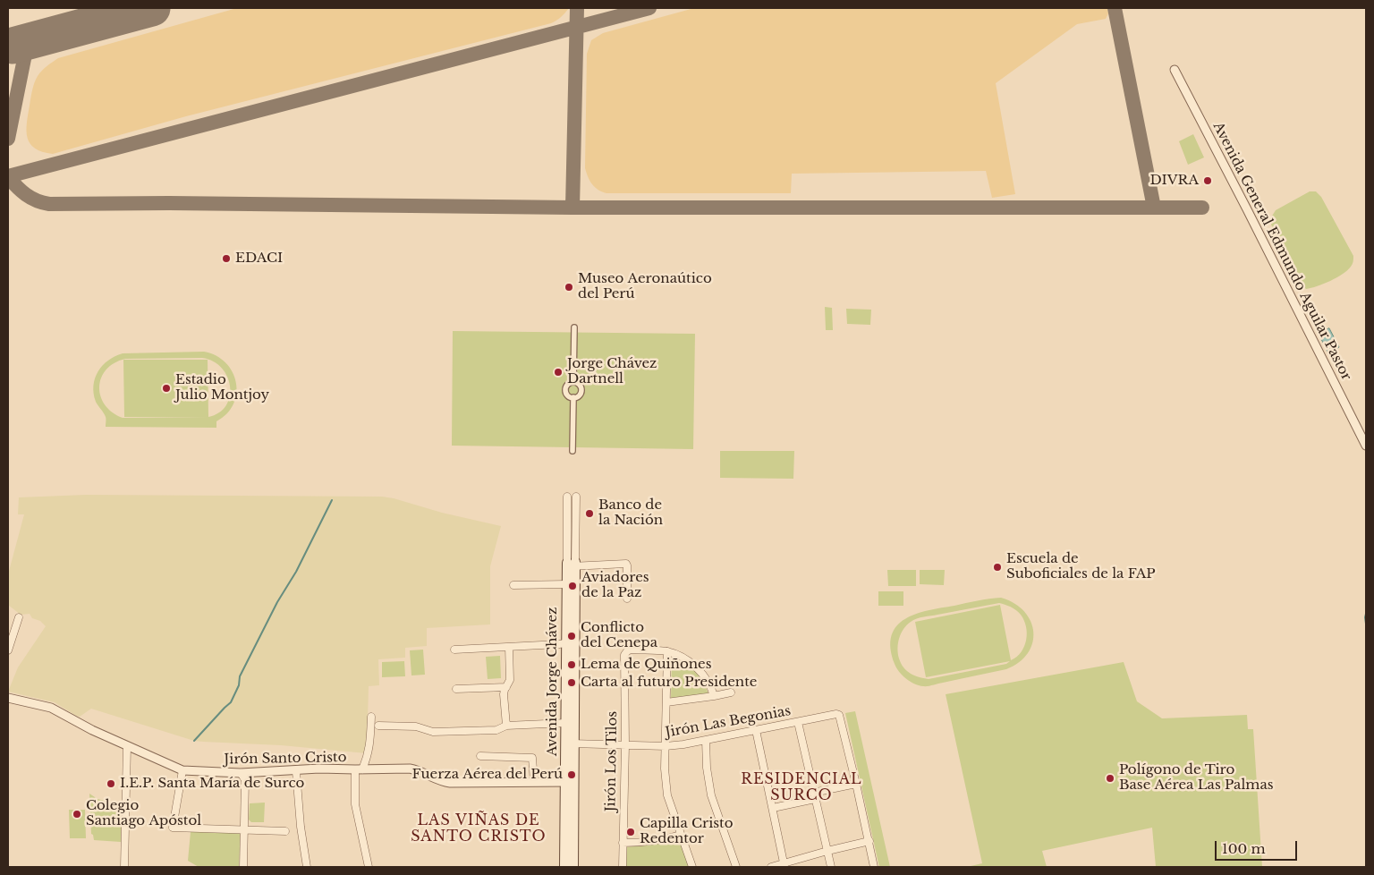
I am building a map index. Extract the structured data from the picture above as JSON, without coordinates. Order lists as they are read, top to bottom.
{
  "streets": {
    "main road": ["Avenida Jorge Chávez"],
    "street": [
      "Avenida General Edmundo Aguilar Pastor",
      "Jirón Las Begonias",
      "Jirón Santo Cristo",
      "Jirón Los Tilos"
    ]
  },
  "crossings": [
    ["Avenida Jorge Chávez", "Jirón Las Begonias"],
    ["Avenida Jorge Chávez", "Jirón Santo Cristo"],
    ["Jirón Las Begonias", "Jirón Los Tilos"]
  ],
  "districts": ["RESIDENCIAL SURCO", "LAS VIÑAS DE SANTO CRISTO"],
  "places": [
    "DIVRA",
    "EDACI",
    "Museo Aeronaútico del Perú",
    "Jorge Chávez Dartnell",
    "Estadio Julio Montjoy",
    "Banco de la Nación",
    "Escuela de Suboficiales de la FAP",
    "Aviadores de la Paz",
    "Conflicto del Cenepa",
    "Lema de Quiñones",
    "Carta al futuro Presidente",
    "Fuerza Aérea del Perú",
    "Polígono de Tiro Base Aérea Las Palmas",
    "I.E.P. Santa María de Surco",
    "Colegio Santiago Apóstol",
    "Capilla Cristo Redentor"
  ],
  "scale_bar": "100 m"
}
